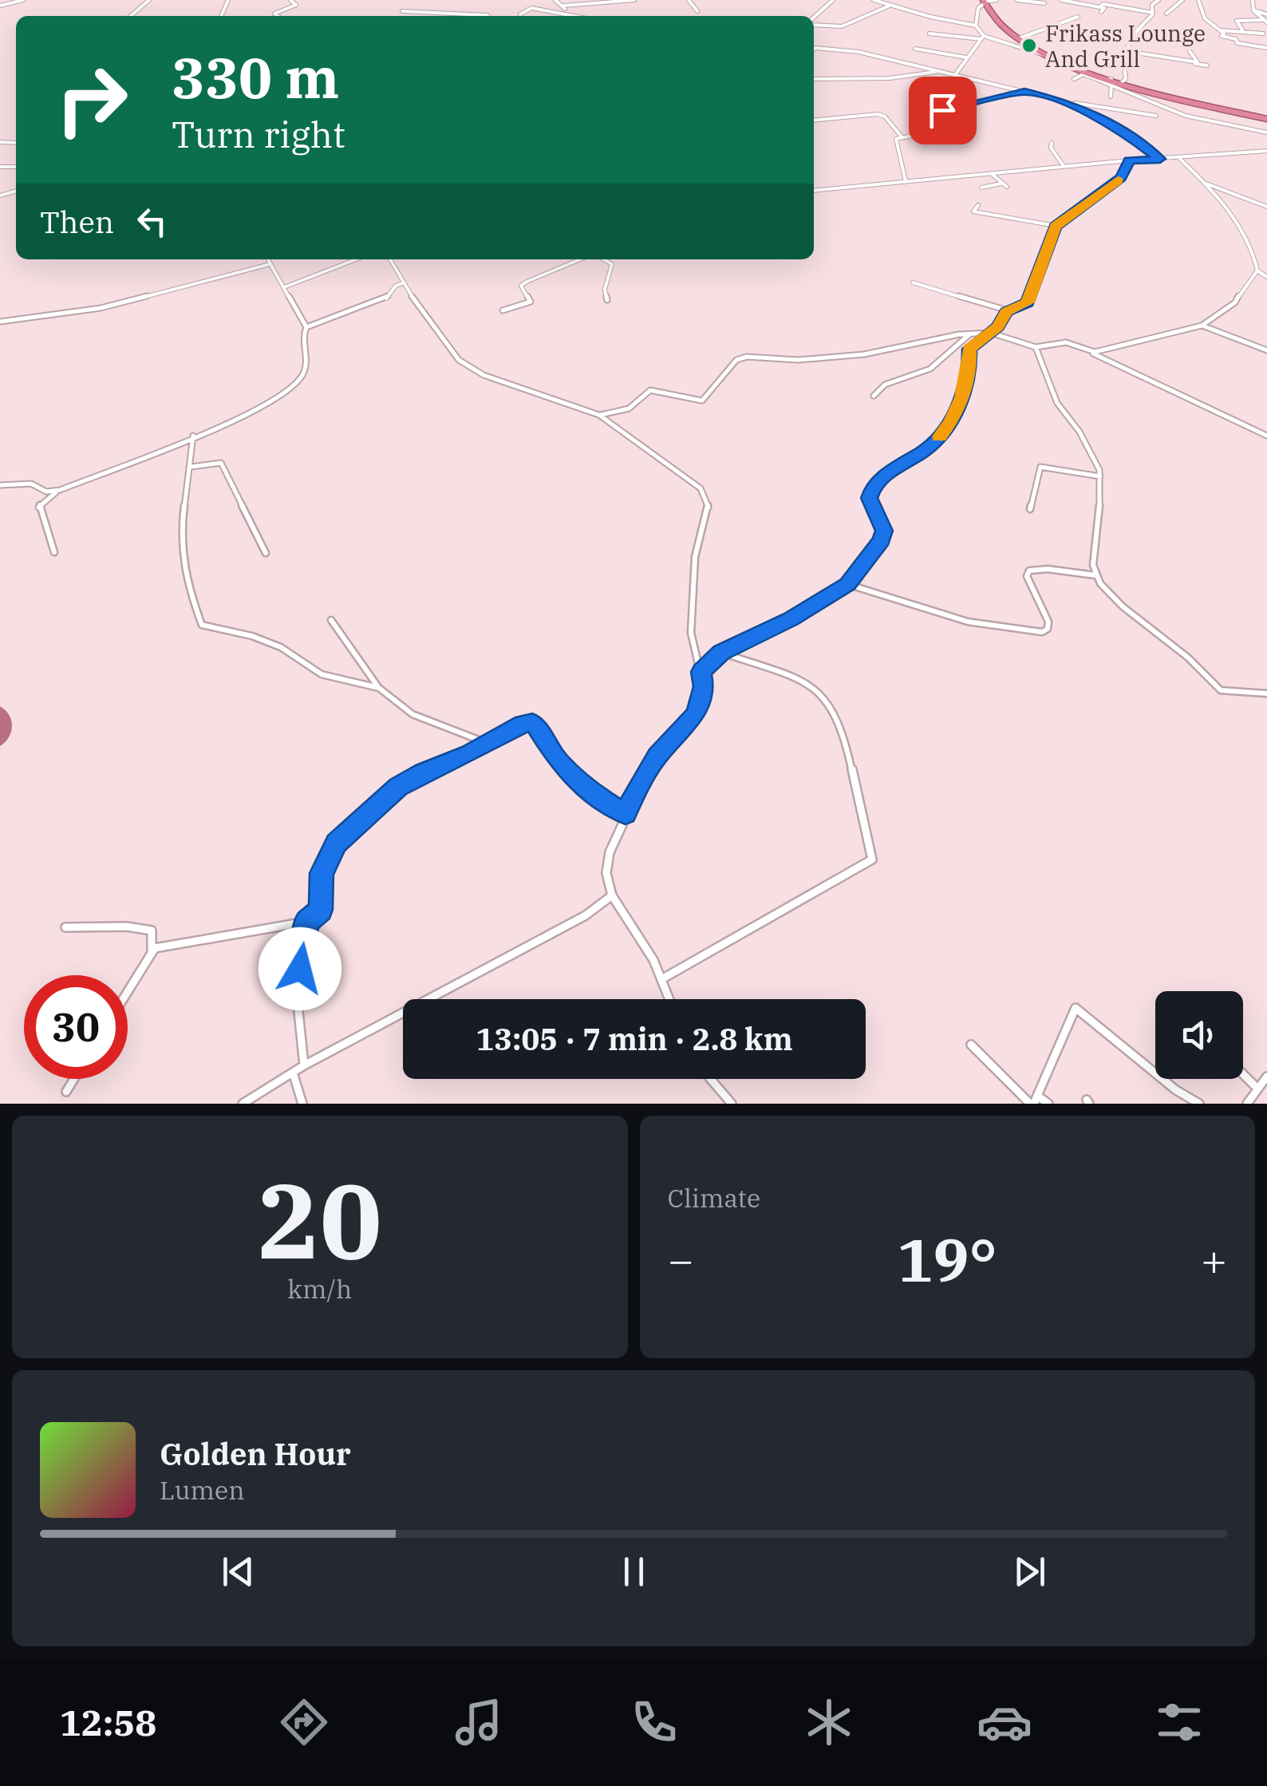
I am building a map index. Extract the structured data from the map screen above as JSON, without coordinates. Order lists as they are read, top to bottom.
{
  "places": ["Frikass Lounge And Grill"],
  "page": {
    "turn": ["330 m", "Turn right"],
    "then": "Then",
    "limit": "30",
    "trip": "13:05 · 7 min · 2.8 km",
    "tile": [
      ["20", "km/h"],
      "Climate"
    ],
    "heat": ["−", "19°", "+"],
    "song": ["Golden Hour", "Lumen"],
    "tabs": "12:58"
  }
}
